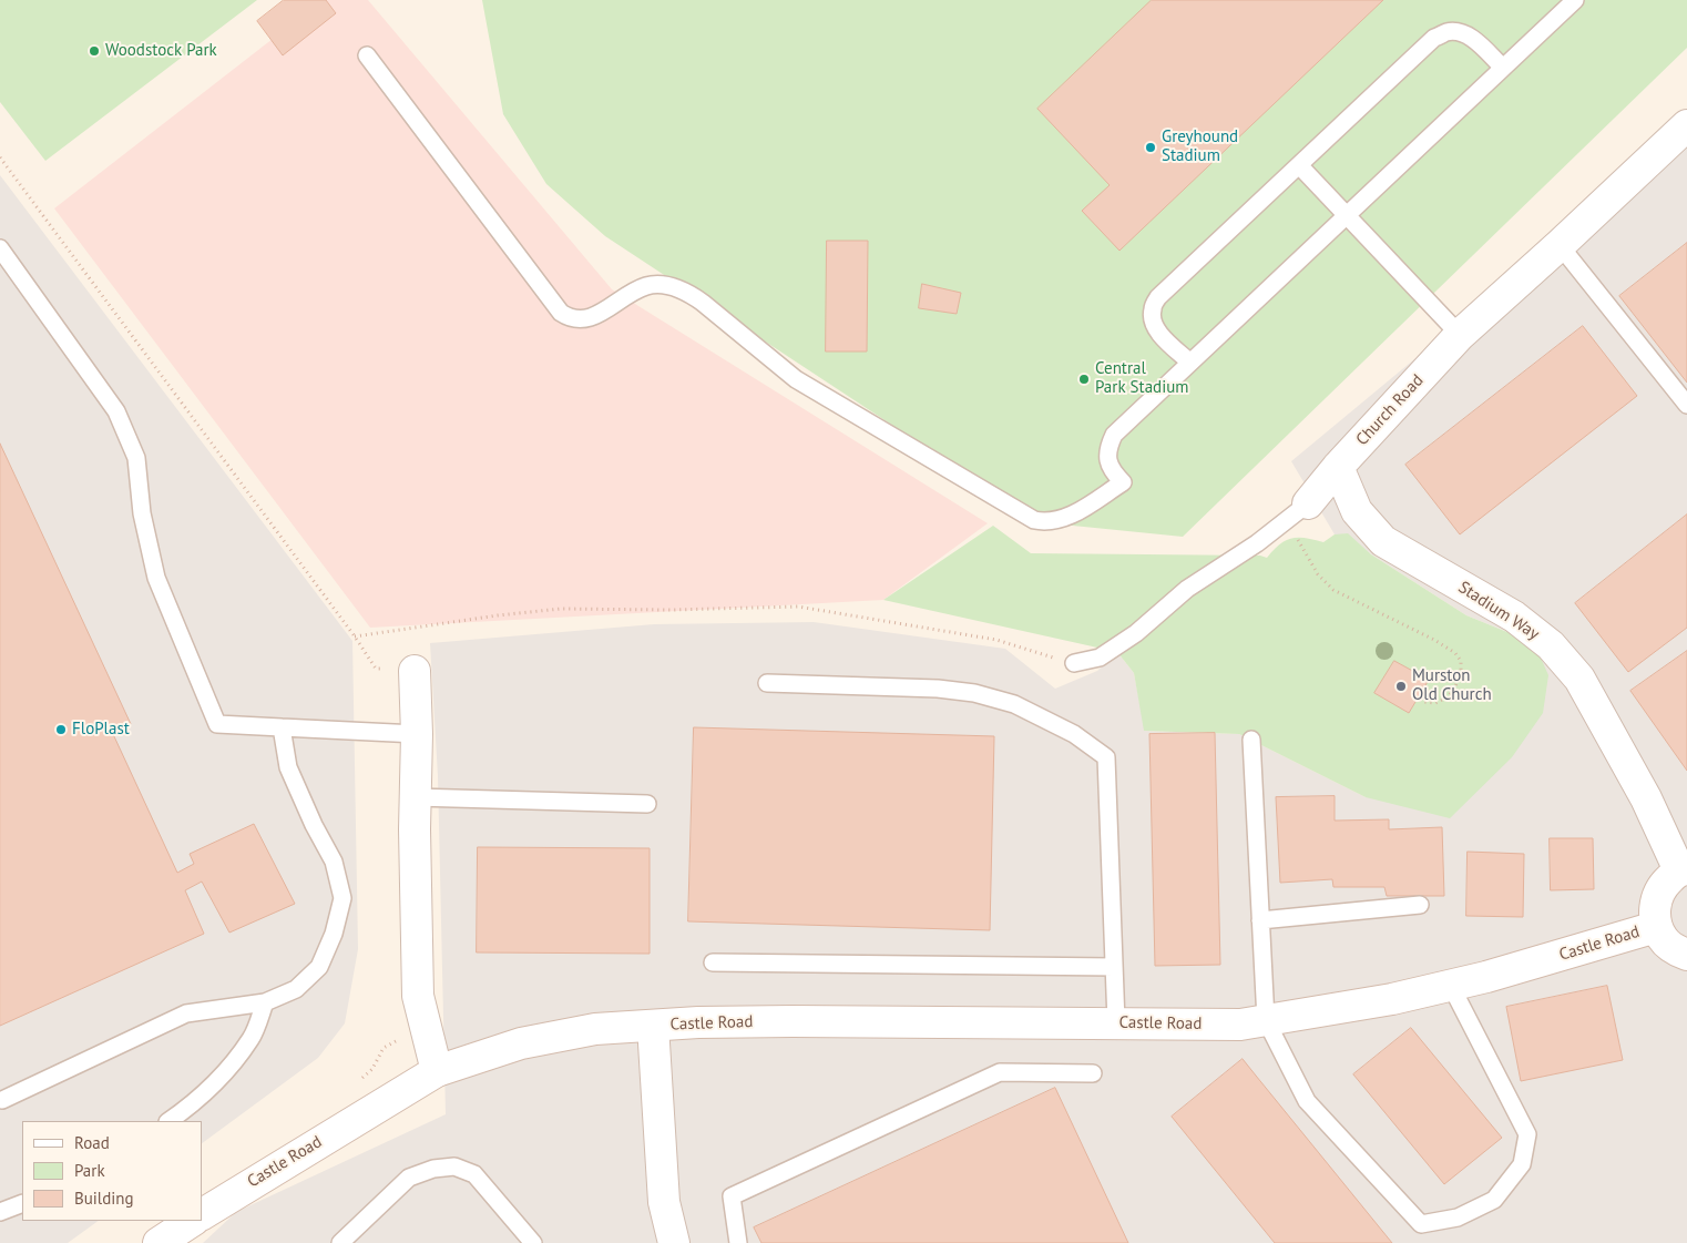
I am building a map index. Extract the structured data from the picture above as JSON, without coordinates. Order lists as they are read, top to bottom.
{
  "streets": {
    "street": ["Church Road", "Stadium Way", "Castle Road"]
  },
  "crossings": [
    ["Church Road", "Stadium Way"]
  ],
  "places": [
    "Woodstock Park",
    "Greyhound Stadium",
    "Central Park Stadium",
    "Murston Old Church",
    "FloPlast"
  ],
  "legend": ["Road", "Park", "Building"]
}
